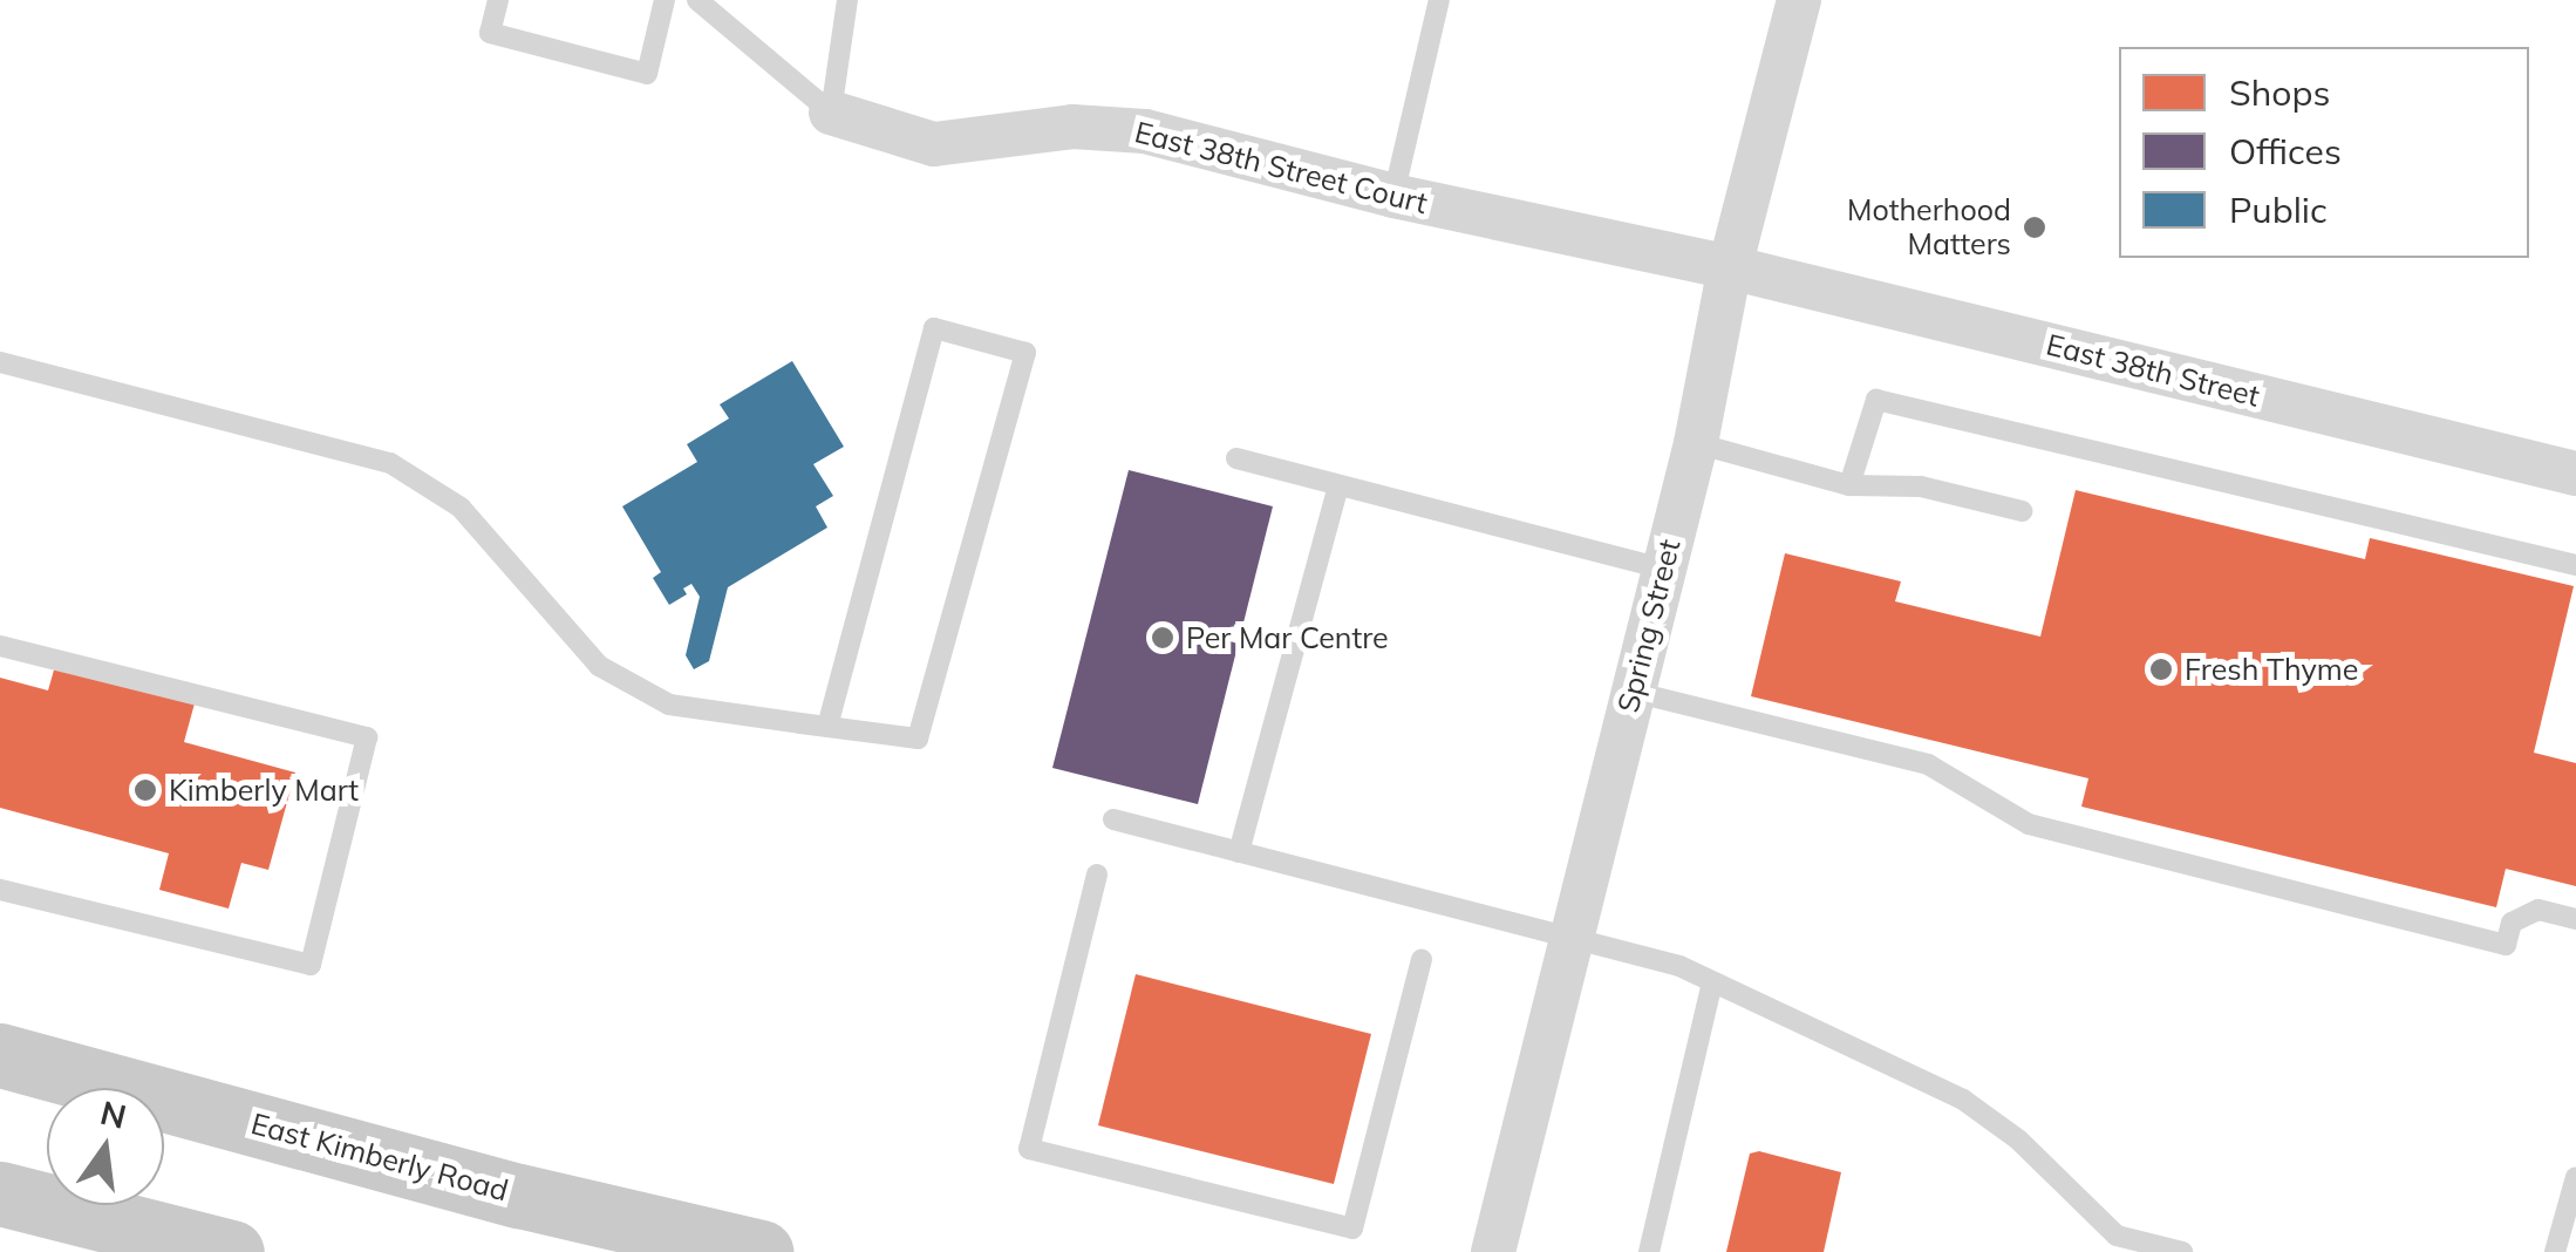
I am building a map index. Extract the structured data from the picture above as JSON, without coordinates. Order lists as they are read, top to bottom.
{
  "streets": {
    "main road": ["East Kimberly Road"],
    "street": ["East 38th Street Court", "East 38th Street", "Spring Street"]
  },
  "crossings": [
    ["East 38th Street Court", "East 38th Street"],
    ["East 38th Street Court", "Spring Street"],
    ["East 38th Street", "Spring Street"]
  ],
  "places": [
    "Motherhood Matters",
    "Per Mar Centre",
    "Fresh Thyme",
    "Kimberly Mart"
  ],
  "legend": ["Shops", "Offices", "Public"],
  "north": "top"
}
